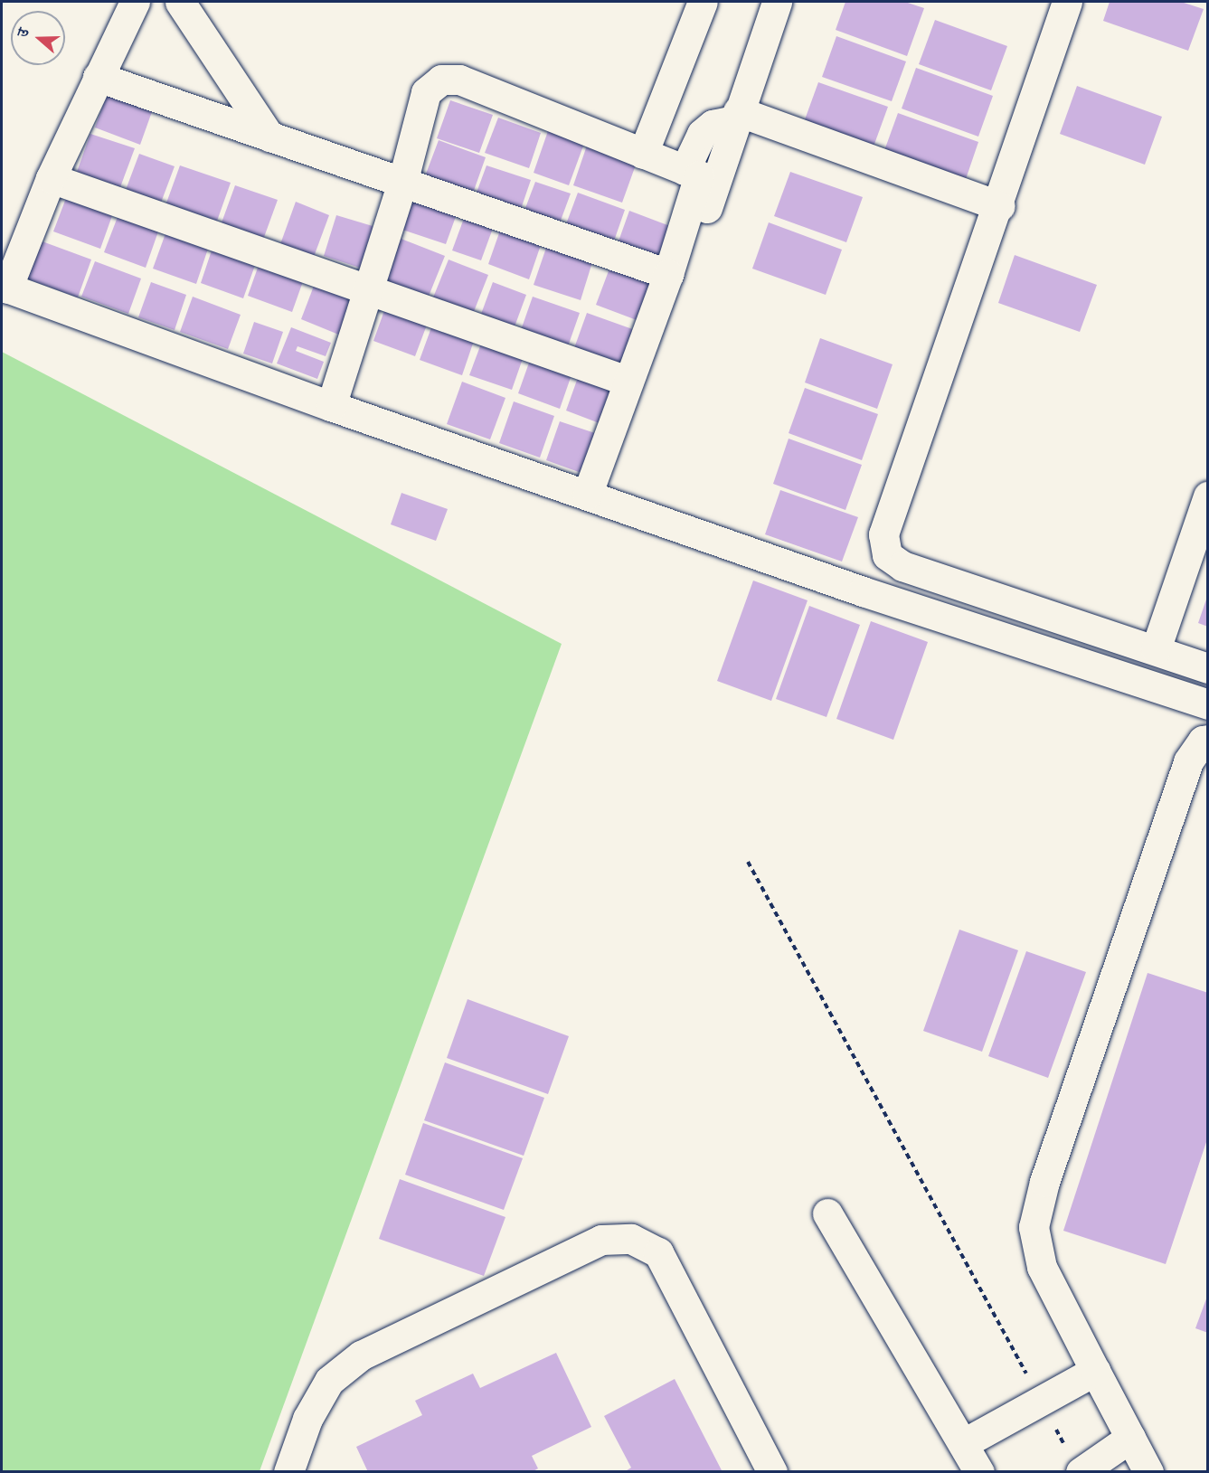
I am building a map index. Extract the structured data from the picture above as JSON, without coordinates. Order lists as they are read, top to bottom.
{
  "north": "left"
}
